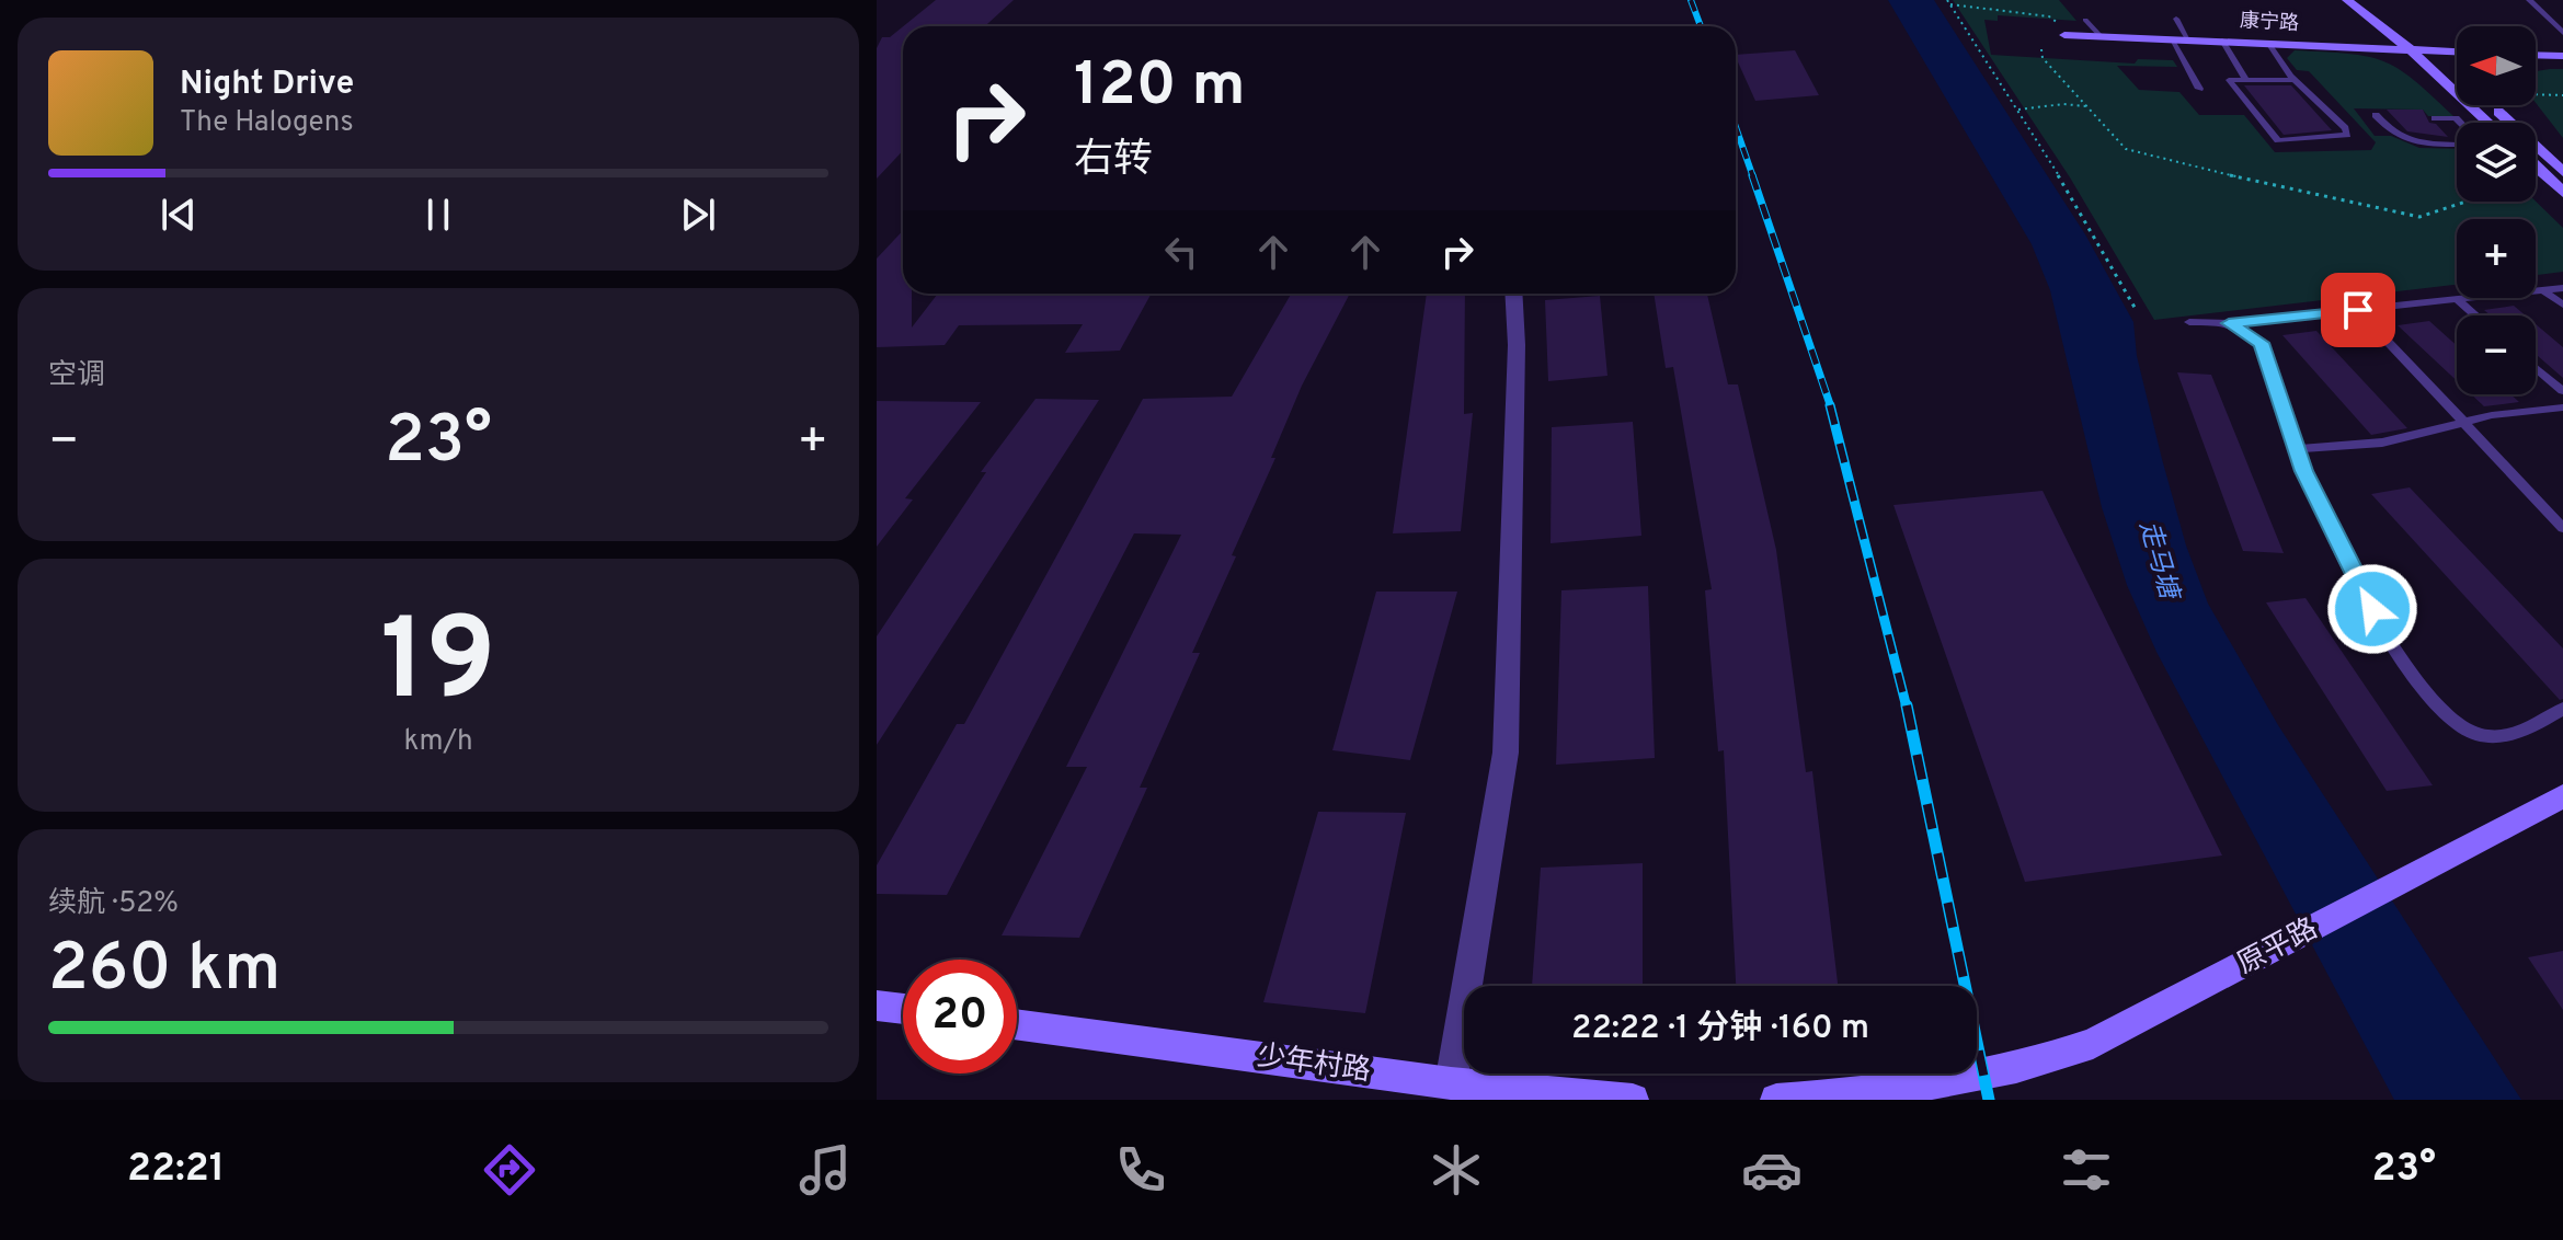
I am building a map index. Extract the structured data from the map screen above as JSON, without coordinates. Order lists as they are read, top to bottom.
{
  "streets": {
    "street": ["康宁路", "原平路", "少年村路"]
  },
  "water": ["走马塘"],
  "north": "left",
  "page": {
    "map_buttons": ["+", "−"],
    "turn": ["120 m", "右转"],
    "song": ["Night Drive", "The Halogens"],
    "tile": [
      "空调",
      ["19", "km/h"],
      ["续航 · 52%", "260 km"]
    ],
    "heat": ["−", "23°", "+"],
    "limit": "20",
    "trip": "22:22 · 1 分钟 · 160 m",
    "tabs": ["22:21", "23°"]
  }
}
